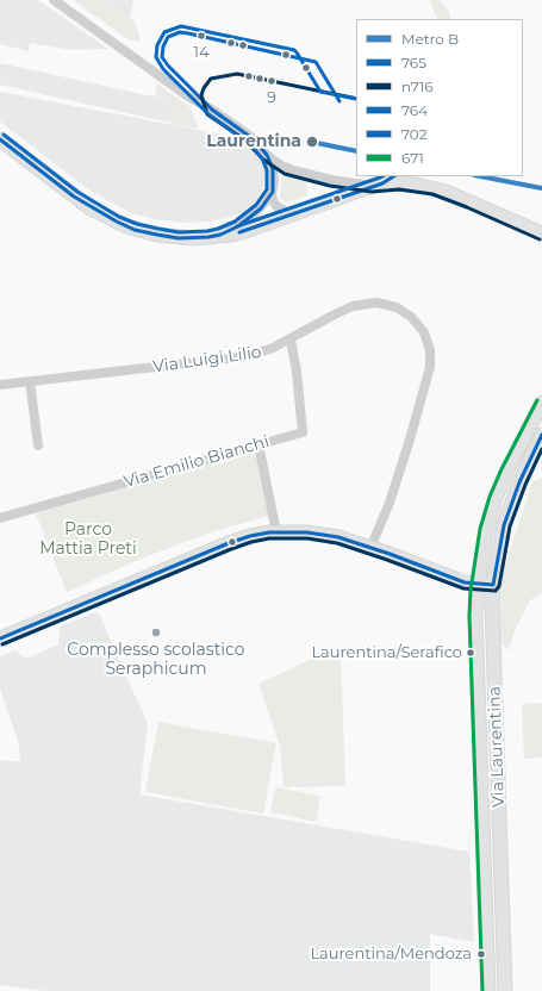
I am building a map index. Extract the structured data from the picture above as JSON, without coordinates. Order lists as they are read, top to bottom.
{
  "streets": {
    "main road": ["Via Laurentina"],
    "street": ["Via Luigi Lilio", "Via Emilio Bianchi"]
  },
  "crossings": [
    ["Via Luigi Lilio", "Via Emilio Bianchi"]
  ],
  "parks": ["Parco Mattia Preti"],
  "places": [
    "14",
    "9",
    "Laurentina",
    "Complesso scolastico Seraphicum",
    "Laurentina/Serafico",
    "Laurentina/Mendoza"
  ],
  "lines": [
    "transit line 702",
    "transit line 765",
    "transit line n716",
    "metro line B",
    "transit line 671",
    "transit line 764"
  ],
  "legend": [
    "Metro B",
    "765",
    "n716",
    "764",
    "702",
    "671"
  ]
}
